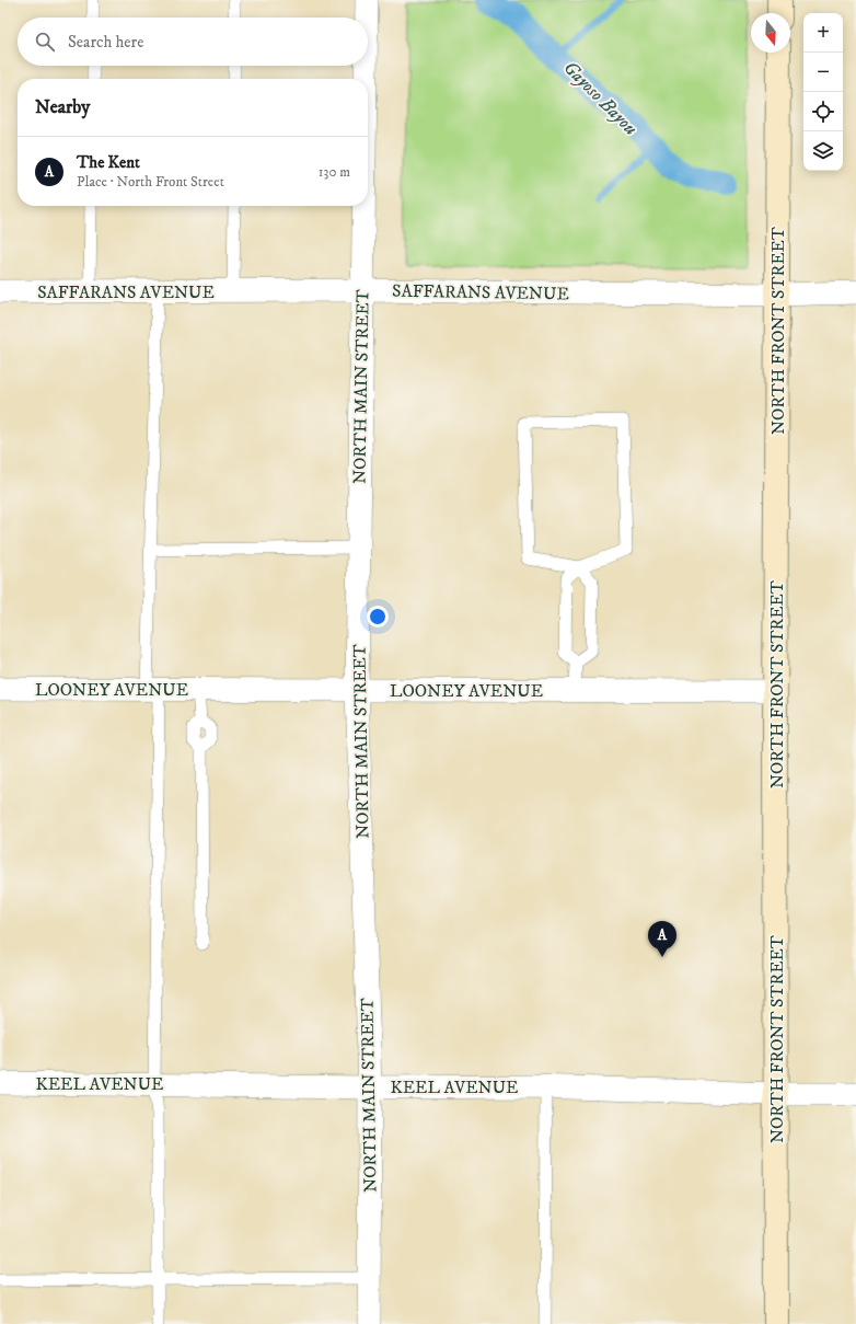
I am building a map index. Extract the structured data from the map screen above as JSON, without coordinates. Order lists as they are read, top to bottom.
{
  "streets": {
    "street": [
      "SAFFARANS AVENUE",
      "NORTH FRONT STREET",
      "NORTH MAIN STREET",
      "LOONEY AVENUE",
      "KEEL AVENUE"
    ]
  },
  "crossings": [
    ["SAFFARANS AVENUE", "NORTH FRONT STREET"],
    ["SAFFARANS AVENUE", "NORTH MAIN STREET"],
    ["NORTH FRONT STREET", "LOONEY AVENUE"],
    ["NORTH FRONT STREET", "KEEL AVENUE"],
    ["NORTH MAIN STREET", "LOONEY AVENUE"],
    ["NORTH MAIN STREET", "KEEL AVENUE"]
  ],
  "water": ["Gayoso Bayou"],
  "north": "bottom",
  "page": {
    "map_buttons": ["+", "−"],
    "search": "Search here",
    "heading": "Nearby",
    "list": [
      {
        "mark": "A",
        "name": "The Kent",
        "note": "Place · North Front Street",
        "value": "130 m"
      }
    ],
    "pins": "A"
  }
}
